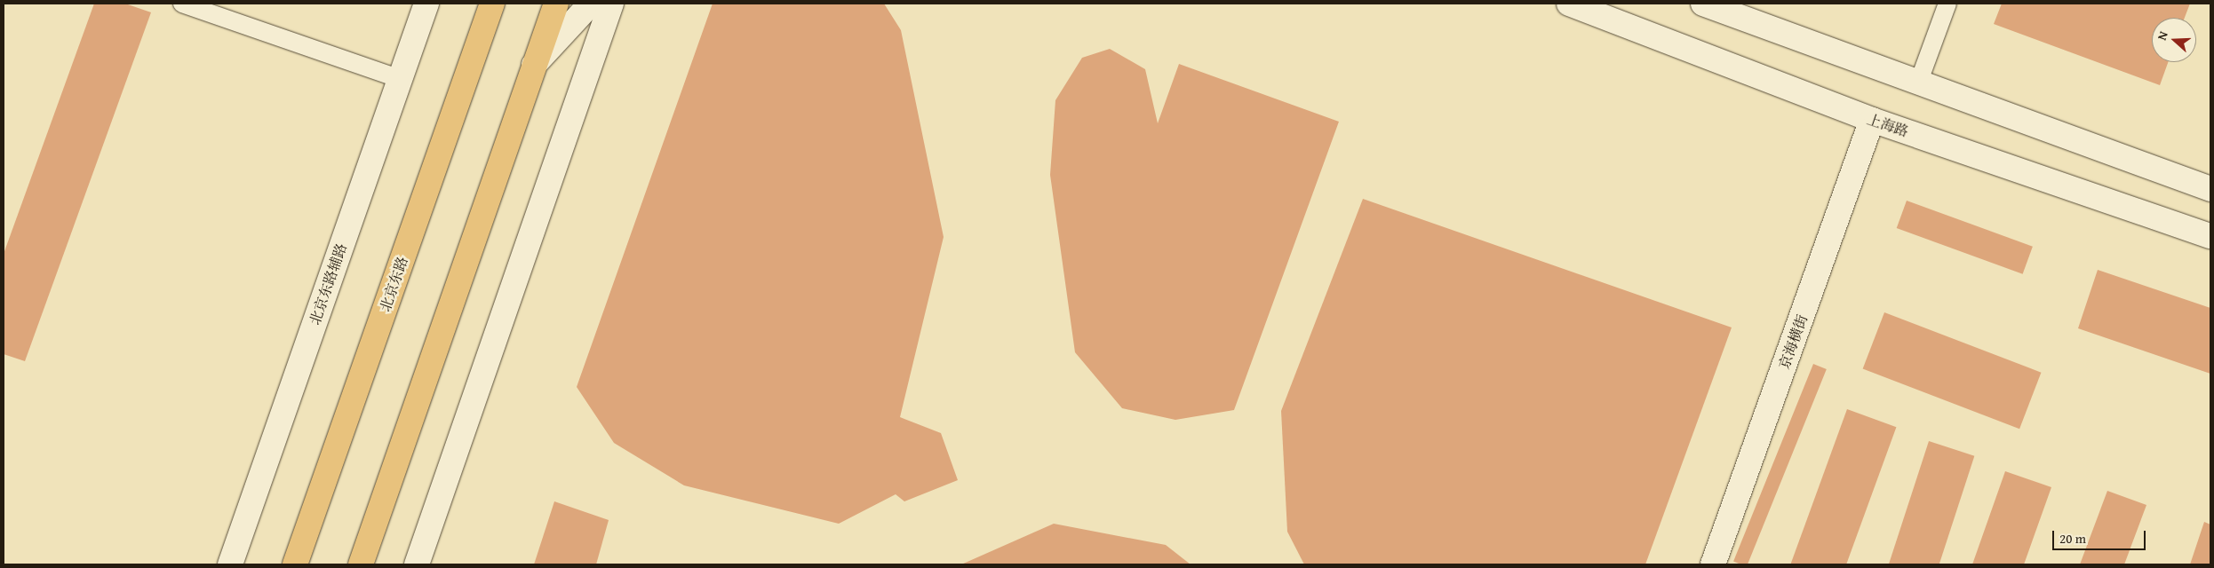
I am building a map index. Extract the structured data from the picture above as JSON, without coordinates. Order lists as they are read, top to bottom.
{
  "streets": {
    "main road": [
      "上海路",
      "北京东路辅路",
      "北京东路",
      "京海横街"
    ]
  },
  "crossings": [
    ["上海路", "京海横街"]
  ],
  "scale_bar": "20 m",
  "north": "left"
}
